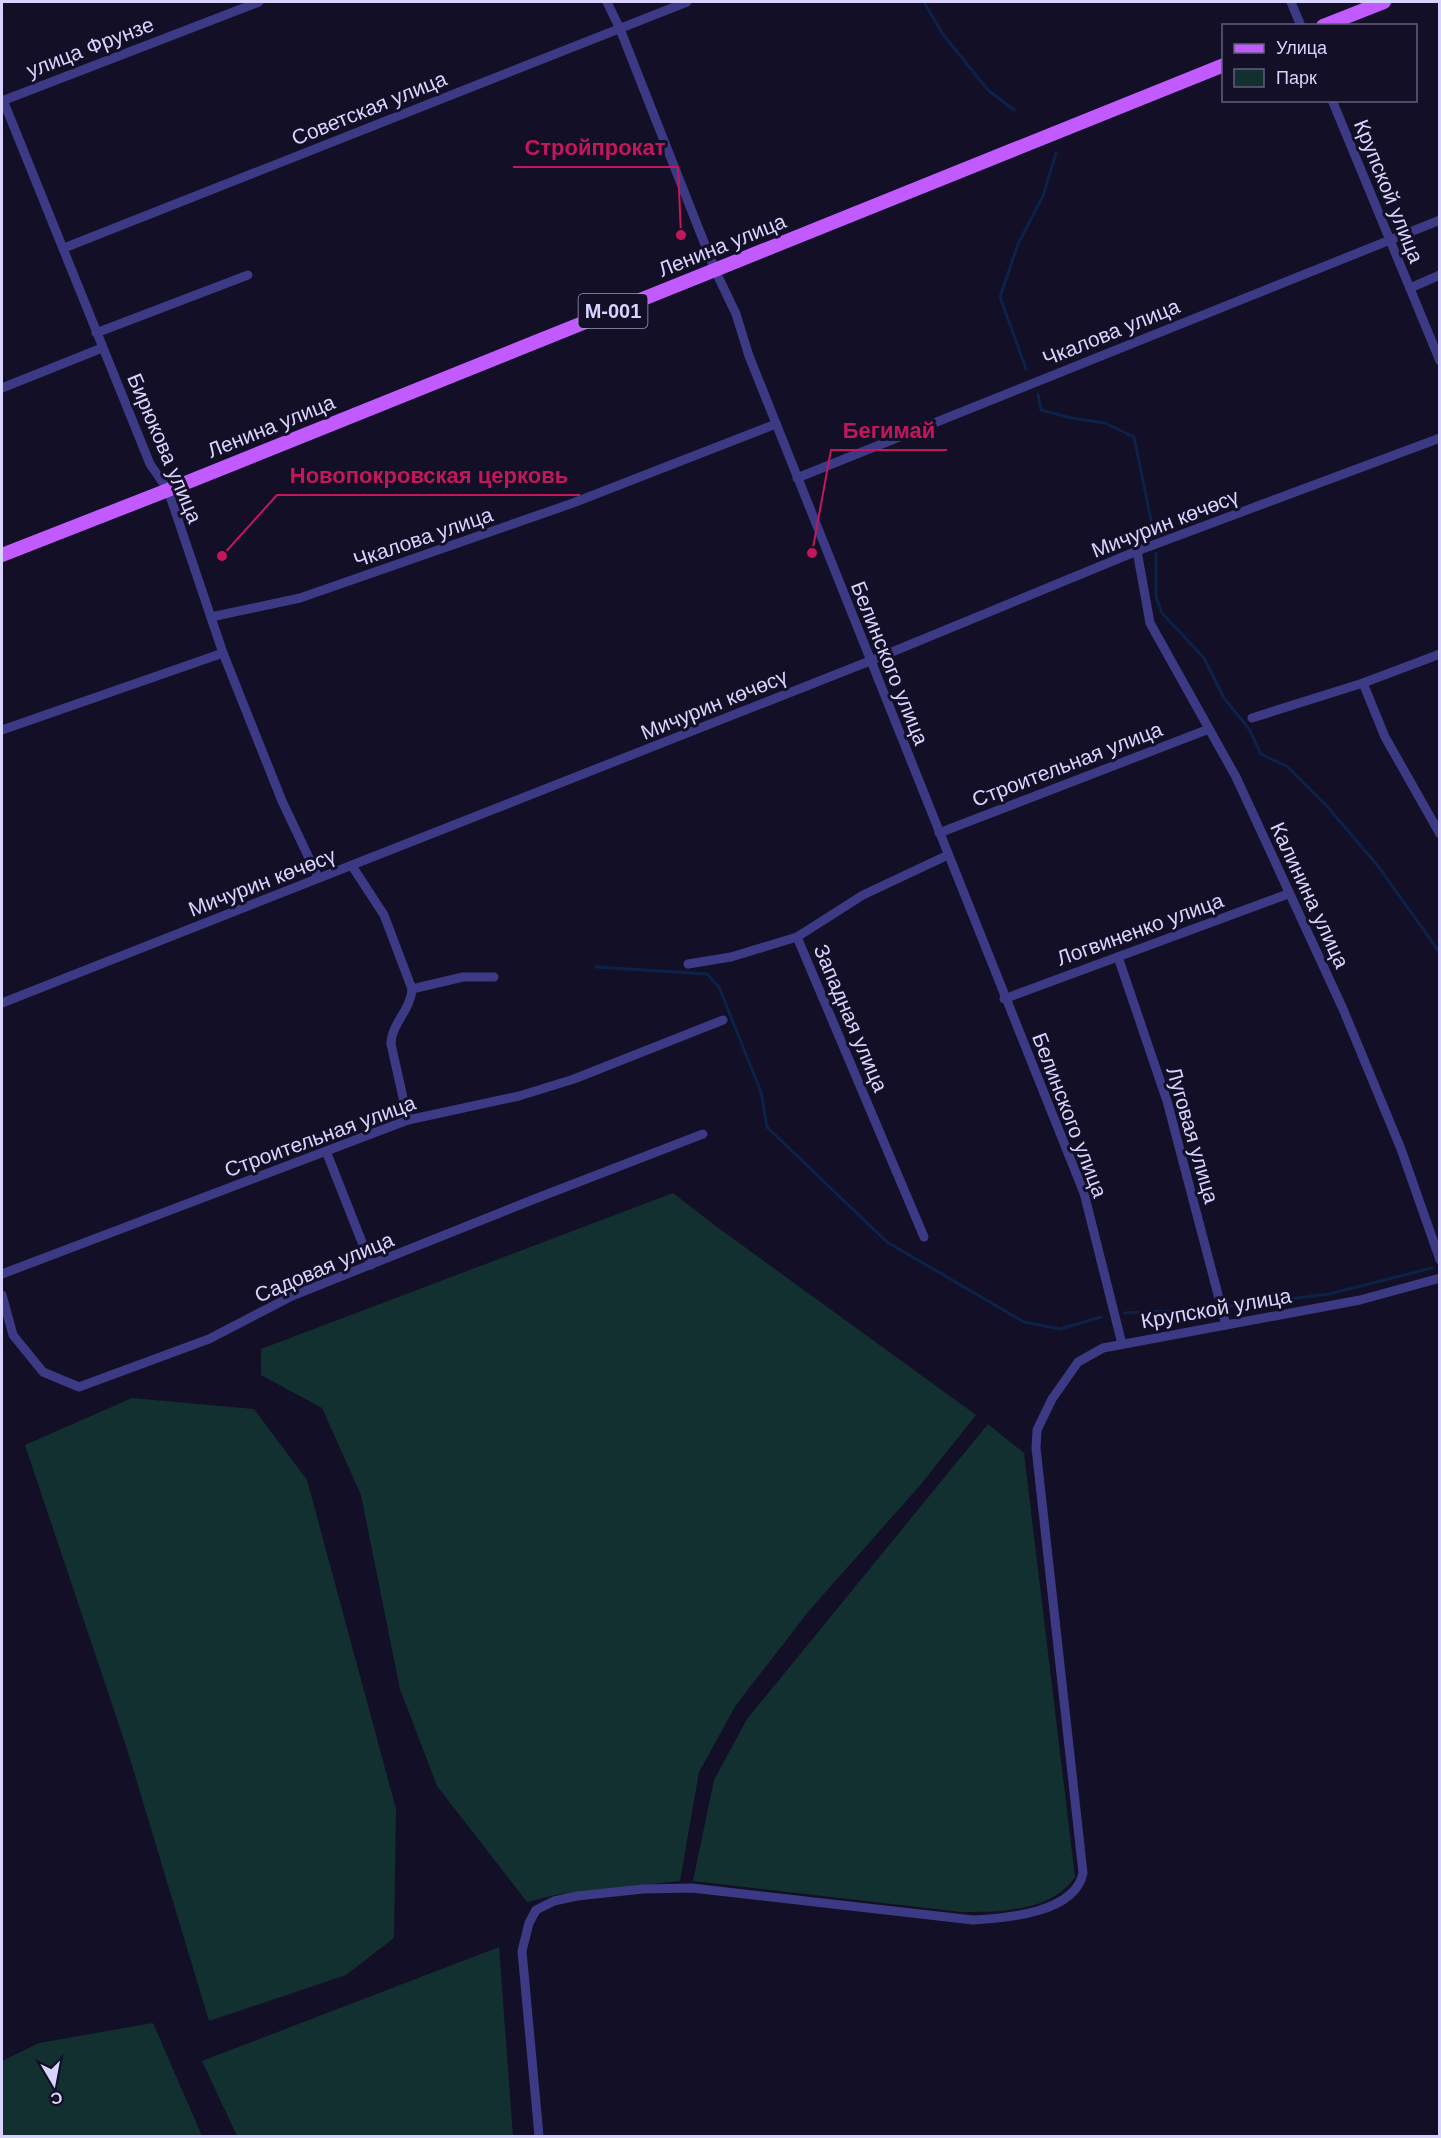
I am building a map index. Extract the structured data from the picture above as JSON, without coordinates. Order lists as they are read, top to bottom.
{
  "streets": {
    "main road": ["Ленина улица", "М-001"],
    "street": [
      "улица Фрунзе",
      "Советская улица",
      "Крупской улица",
      "Чкалова улица",
      "Бирюкова улица",
      "Мичурин көчөсү",
      "Белинского улица",
      "Строительная улица",
      "Калинина улица",
      "Логвиненко улица",
      "Западная улица",
      "Луговая улица",
      "Садовая улица"
    ]
  },
  "crossings": [
    ["улица Фрунзе", "Бирюкова улица"],
    ["Советская улица", "Бирюкова улица"],
    ["Советская улица", "Белинского улица"],
    ["Крупской улица", "Чкалова улица"],
    ["Крупской улица", "Белинского улица"],
    ["Крупской улица", "Луговая улица"],
    ["Ленина улица", "Бирюкова улица"],
    ["Ленина улица", "Белинского улица"],
    ["Чкалова улица", "Бирюкова улица"],
    ["Чкалова улица", "Белинского улица"],
    ["Бирюкова улица", "Мичурин көчөсү"],
    ["Мичурин көчөсү", "Белинского улица"],
    ["Мичурин көчөсү", "Калинина улица"],
    ["Белинского улица", "Строительная улица"],
    ["Белинского улица", "Логвиненко улица"],
    ["Белинского улица", "Западная улица"],
    ["Строительная улица", "Калинина улица"],
    ["Калинина улица", "Логвиненко улица"],
    ["Логвиненко улица", "Луговая улица"]
  ],
  "places": ["Стройпрокат", "Бегимай", "Новопокровская церковь"],
  "legend": ["Улица", "Парк"],
  "north": "bottom"
}
